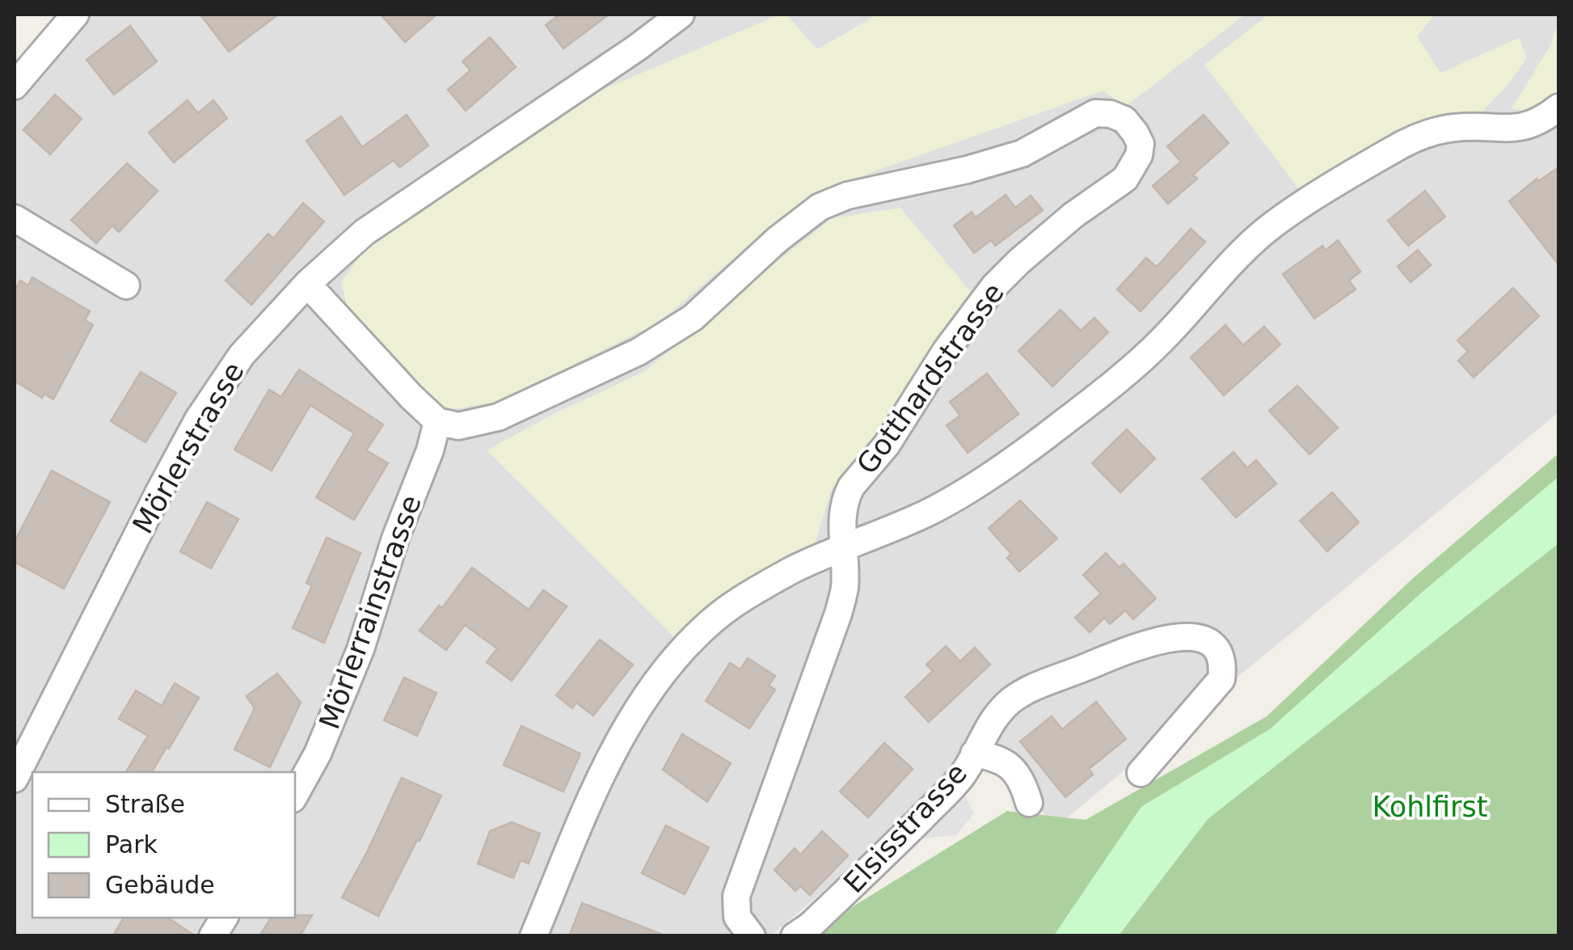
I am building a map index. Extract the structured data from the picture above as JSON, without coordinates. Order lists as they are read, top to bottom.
{
  "streets": {
    "street": [
      "Gotthardstrasse",
      "Mörlerstrasse",
      "Mörlerrainstrasse",
      "Elsisstrasse"
    ]
  },
  "crossings": [
    ["Gotthardstrasse", "Mörlerrainstrasse"]
  ],
  "parks": ["Kohlfirst"],
  "legend": ["Straße", "Park", "Gebäude"]
}
